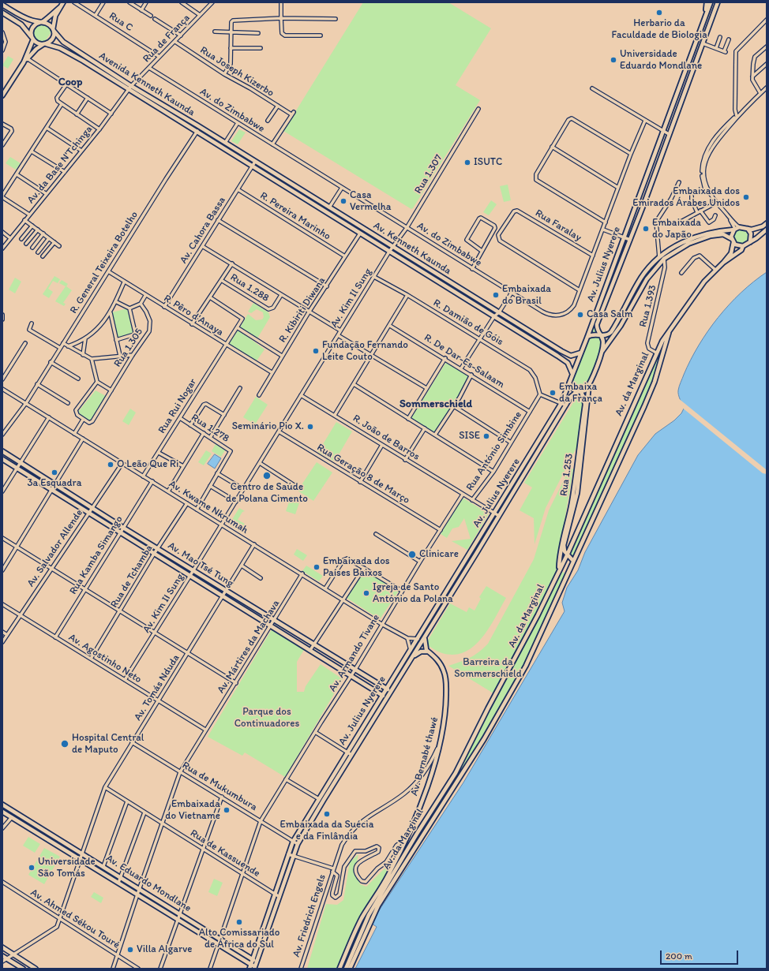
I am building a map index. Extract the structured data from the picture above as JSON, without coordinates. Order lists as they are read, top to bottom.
{
  "streets": {
    "main road": [
      "Avenida Kenneth Kaunda",
      "Av. Kenneth Kaunda",
      "Av. Julius Nyerere",
      "Av. da Marginal",
      "Rua 1.253",
      "Av. Mao Tsé Tung",
      "Av. Bernabé thawé",
      "Av. Eduardo Mondlane"
    ],
    "street": [
      "Rua C",
      "Rua de França",
      "Rua Joseph Kizerbo",
      "Av. do Zimbabwe",
      "Av. da Base N'Tchinga",
      "Rua 1.307",
      "R. Pereira Marinho",
      "Rua Faralay",
      "Av. Cahora Bassa",
      "R. General Teixeira Botelho",
      "Rua 1.288",
      "Av. Kim Il Sung",
      "Rua 1.393",
      "R. Kibiriti Diwana",
      "R. Pêro d'Anaya",
      "R. Damião de Góis",
      "Rua 1.305",
      "R. De Dar-Es-Salaam",
      "Rua Rui Nogar",
      "Rua 1.278",
      "R. João de Barros",
      "Rua António Simbine",
      "Rua Geração 8 de Março",
      "Av. Kwame Nkrumah",
      "Av. Salvador Allende",
      "Rua Kamba Simango",
      "Rua de Tchamba",
      "Av. Kim II Sung",
      "Av. Mártires da Machava",
      "Av. Armando Tivane",
      "Av. Agostinho Neto",
      "Av. Tomás Nduda",
      "Rua de Mukumbura",
      "Rua de Kassuende",
      "Av. Friedrich Engels",
      "Av. Ahmed Sékou Touré"
    ]
  },
  "crossings": [
    ["Rua C", "Rua de França"],
    ["Rua de França", "Rua Joseph Kizerbo"],
    ["Rua de França", "Avenida Kenneth Kaunda"],
    ["Rua de França", "Av. do Zimbabwe"],
    ["Rua de França", "Av. da Base N'Tchinga"],
    ["Rua Joseph Kizerbo", "Av. do Zimbabwe"],
    ["Avenida Kenneth Kaunda", "Av. da Base N'Tchinga"],
    ["Avenida Kenneth Kaunda", "Av. Kenneth Kaunda"],
    ["Avenida Kenneth Kaunda", "R. General Teixeira Botelho"],
    ["Av. do Zimbabwe", "Rua 1.307"],
    ["Av. do Zimbabwe", "Rua Faralay"],
    ["Rua 1.307", "Av. Kenneth Kaunda"],
    ["Rua 1.307", "Av. Kim Il Sung"],
    ["R. Pereira Marinho", "Av. Cahora Bassa"],
    ["R. Pereira Marinho", "R. Kibiriti Diwana"],
    ["Av. Cahora Bassa", "Av. Kenneth Kaunda"],
    ["Av. Cahora Bassa", "R. Pêro d'Anaya"],
    ["Av. Kenneth Kaunda", "Av. Julius Nyerere"],
    ["Av. Kenneth Kaunda", "Av. Kim Il Sung"],
    ["Av. Kenneth Kaunda", "R. Kibiriti Diwana"],
    ["R. General Teixeira Botelho", "R. Pêro d'Anaya"],
    ["R. General Teixeira Botelho", "Av. Kwame Nkrumah"],
    ["Av. Julius Nyerere", "R. João de Barros"],
    ["Av. Julius Nyerere", "Rua 1.253"],
    ["Av. Julius Nyerere", "Av. Kwame Nkrumah"],
    ["Av. Julius Nyerere", "Av. Mao Tsé Tung"],
    ["Av. Julius Nyerere", "Rua de Mukumbura"],
    ["Av. Julius Nyerere", "Rua de Kassuende"],
    ["Av. Julius Nyerere", "Av. Eduardo Mondlane"],
    ["Av. Kim Il Sung", "R. Damião de Góis"],
    ["Av. Kim Il Sung", "R. João de Barros"],
    ["Av. Kim Il Sung", "Av. Kim II Sung"],
    ["Rua 1.393", "Av. da Marginal"],
    ["R. Kibiriti Diwana", "R. Pêro d'Anaya"],
    ["R. Pêro d'Anaya", "Rua Rui Nogar"],
    ["R. Damião de Góis", "Rua António Simbine"],
    ["R. De Dar-Es-Salaam", "Rua António Simbine"],
    ["Av. da Marginal", "Rua 1.253"],
    ["Rua Rui Nogar", "Rua 1.278"],
    ["Rua Rui Nogar", "Av. Kwame Nkrumah"],
    ["R. João de Barros", "Rua António Simbine"],
    ["R. João de Barros", "Av. Armando Tivane"],
    ["Rua Geração 8 de Março", "Av. Kim II Sung"],
    ["Rua Geração 8 de Março", "Av. Armando Tivane"],
    ["Av. Kwame Nkrumah", "Av. Salvador Allende"],
    ["Av. Kwame Nkrumah", "Rua Kamba Simango"],
    ["Av. Kwame Nkrumah", "Rua de Tchamba"],
    ["Av. Kwame Nkrumah", "Av. Kim II Sung"],
    ["Av. Kwame Nkrumah", "Av. Mártires da Machava"],
    ["Av. Kwame Nkrumah", "Av. Armando Tivane"],
    ["Av. Kwame Nkrumah", "Av. Tomás Nduda"],
    ["Av. Salvador Allende", "Av. Mao Tsé Tung"],
    ["Av. Salvador Allende", "Av. Agostinho Neto"],
    ["Rua Kamba Simango", "Av. Mao Tsé Tung"],
    ["Rua Kamba Simango", "Av. Agostinho Neto"],
    ["Av. Mao Tsé Tung", "Rua de Tchamba"],
    ["Av. Mao Tsé Tung", "Av. Kim II Sung"],
    ["Av. Mao Tsé Tung", "Av. Mártires da Machava"],
    ["Av. Mao Tsé Tung", "Av. Armando Tivane"],
    ["Av. Mao Tsé Tung", "Av. Tomás Nduda"],
    ["Rua de Tchamba", "Av. Agostinho Neto"],
    ["Av. Kim II Sung", "Av. Agostinho Neto"],
    ["Av. Mártires da Machava", "Av. Agostinho Neto"],
    ["Av. Mártires da Machava", "Rua de Mukumbura"],
    ["Av. Mártires da Machava", "Rua de Kassuende"],
    ["Av. Armando Tivane", "Rua de Mukumbura"],
    ["Av. Armando Tivane", "Rua de Kassuende"],
    ["Av. Agostinho Neto", "Av. Tomás Nduda"],
    ["Av. Tomás Nduda", "Rua de Mukumbura"],
    ["Av. Tomás Nduda", "Av. Eduardo Mondlane"],
    ["Av. Tomás Nduda", "Av. Ahmed Sékou Touré"],
    ["Av. Bernabé thawé", "Av. Friedrich Engels"]
  ],
  "districts": ["Coop", "Sommerschield"],
  "parks": ["Barreira da Sommerschield", "Parque dos Continuadores"],
  "places": [
    "Herbario da Faculdade de Biologia",
    "Universidade Eduardo Mondlane",
    "ISUTC",
    "Embaixada dos Emirados Árabes Unidos",
    "Casa Vermelha",
    "Embaixada do Japão",
    "Embaixada do Brasil",
    "Casa Salm",
    "Fundação Fernando Leite Couto",
    "Embaixa da França",
    "Seminário Pio X.",
    "SISE",
    "O Leão Que Ri",
    "3a Esquadra",
    "Centro de Saúde de Polana Cimento",
    "Clinicare",
    "Embaixada dos Países Baixos",
    "Igreja de Santo António da Polana",
    "Hospital Central de Maputo",
    "Embaixada do Vietname",
    "Embaixada da Suécia e da Finlândia",
    "Universidade São Tomás",
    "Alto Comissariado de África do Sul",
    "Villa Algarve"
  ],
  "scale_bar": "200 m"
}
